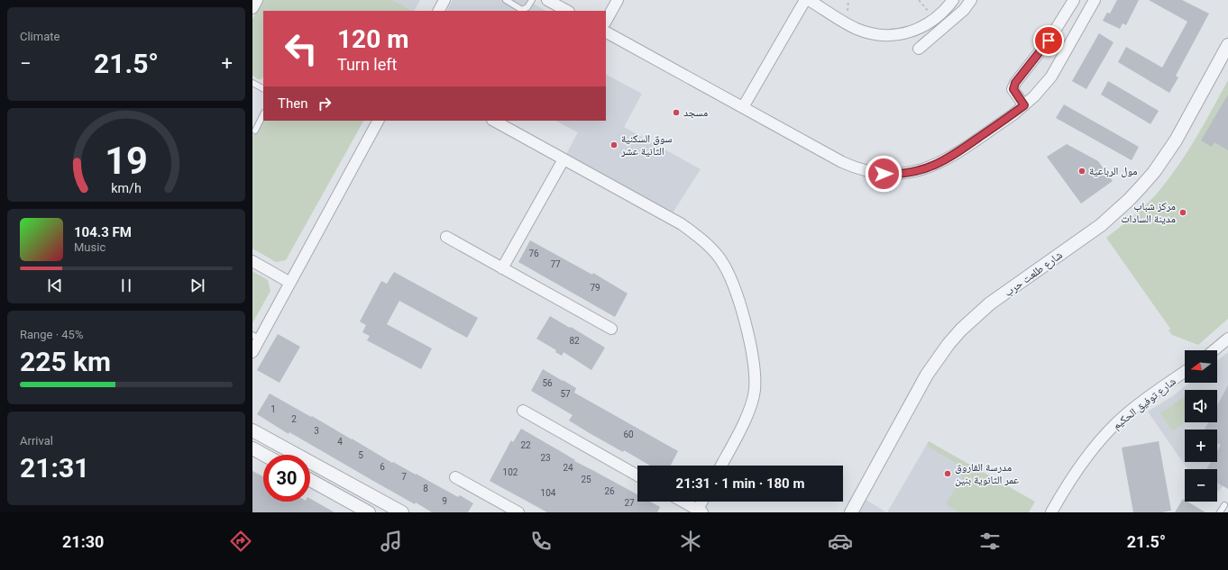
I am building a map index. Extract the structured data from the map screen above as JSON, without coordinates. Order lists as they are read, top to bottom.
{
  "streets": {
    "street": ["شارع طلعت حرب", "شارع توفيق الحكيم"]
  },
  "places": [
    "مسجد",
    "سوق السكنية الثانية عشر",
    "مول الرباعية",
    "مركز شباب مدينة السادات",
    "مدرسة الفاروق عمر الثانوية بنين"
  ],
  "house_numbers": [
    "76",
    "77",
    "79",
    "82",
    "56",
    "57",
    "1",
    "2",
    "3",
    "60",
    "4",
    "22",
    "5",
    "23",
    "6",
    "24",
    "102",
    "7",
    "25",
    "8",
    "26",
    "104",
    "9",
    "27"
  ],
  "north": "left",
  "page": {
    "tile": [
      "Climate",
      ["Range · 45%", "225 km"],
      ["Arrival", "21:31"]
    ],
    "turn": ["120 m", "Turn left"],
    "heat": ["−", "21.5°", "+"],
    "then": "Then",
    "song": ["104.3 FM", "Music"],
    "map_buttons": ["+", "−"],
    "limit": "30",
    "trip": "21:31 · 1 min · 180 m",
    "tabs": ["21:30", "21.5°"],
    "gauge": ["19", "km/h"]
  }
}
